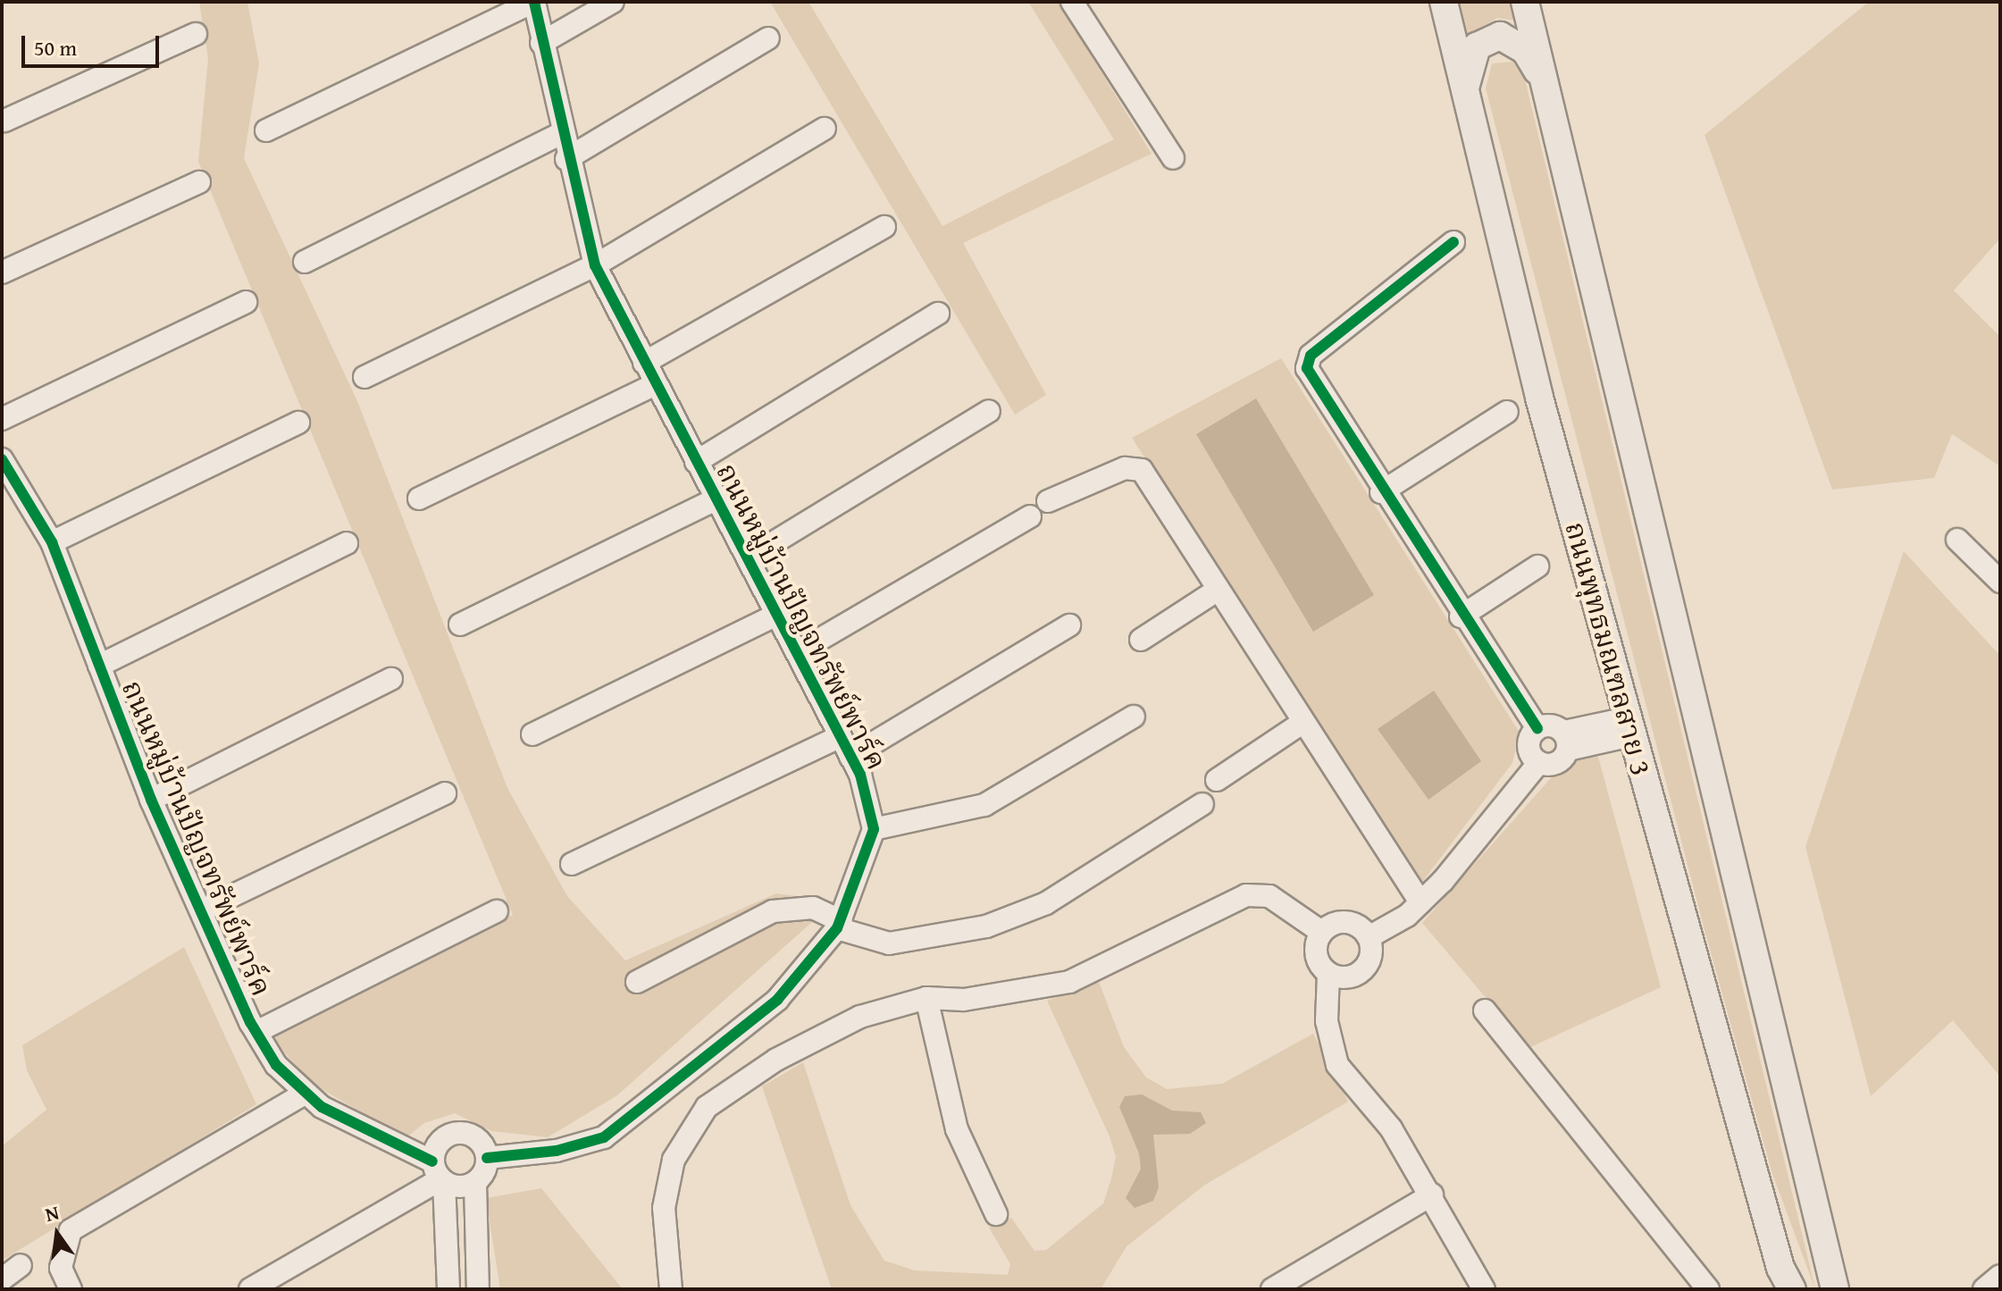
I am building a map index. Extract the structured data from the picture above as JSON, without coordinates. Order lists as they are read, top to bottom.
{
  "streets": {
    "main road": ["ถนนพุทธมณฑลสาย 3"],
    "street": ["ถนนหมู่บ้านปัญจทรัพย์พาร์ค"]
  },
  "scale_bar": "50 m",
  "north": "top"
}
